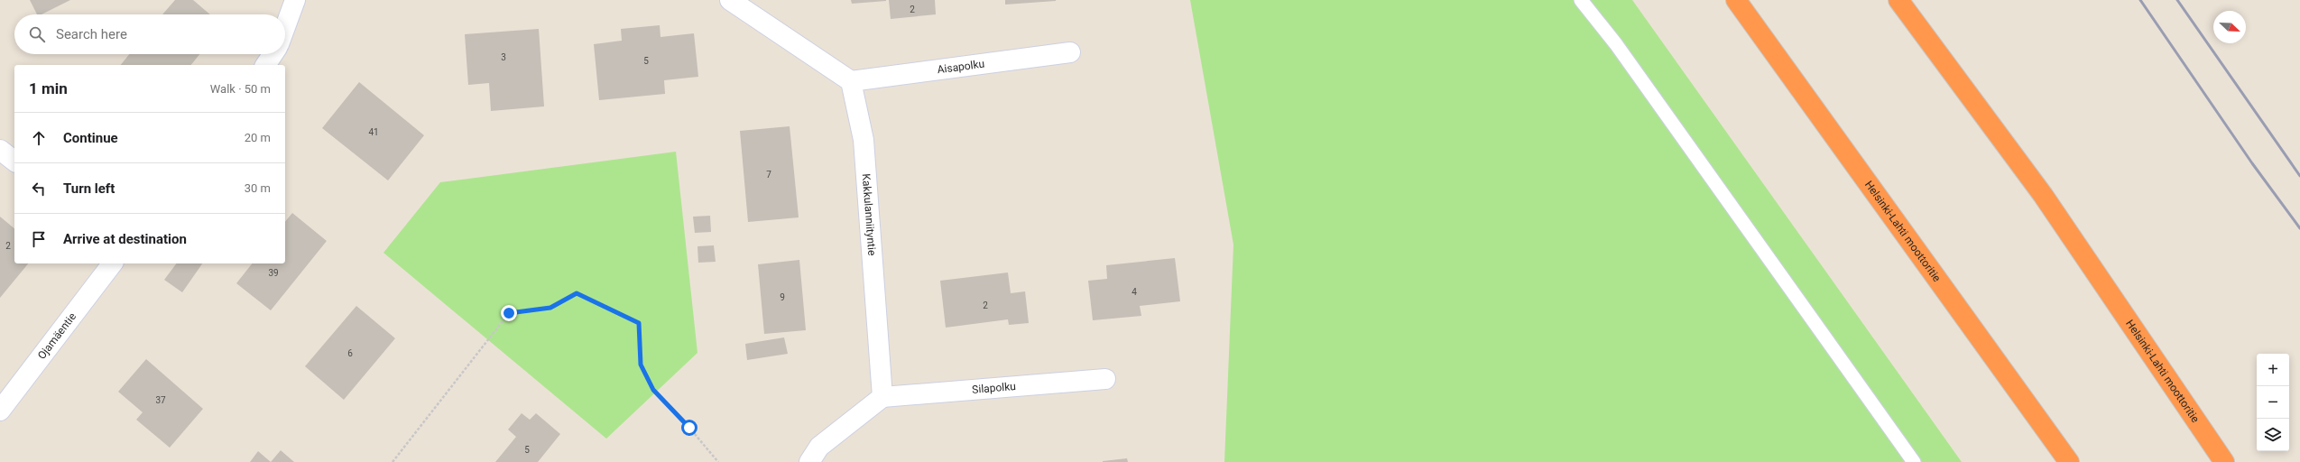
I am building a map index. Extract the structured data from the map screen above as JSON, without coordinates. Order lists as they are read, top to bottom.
{
  "streets": {
    "highway": ["Helsinki-Lahti moottoritie"],
    "street": [
      "Aisapolku",
      "Kakkulanniityntie",
      "Ojamäentie",
      "Silapolku"
    ]
  },
  "crossings": [
    ["Aisapolku", "Kakkulanniityntie"],
    ["Kakkulanniityntie", "Silapolku"]
  ],
  "house_numbers": [
    "2",
    "3",
    "5",
    "41",
    "7",
    "2",
    "39",
    "4",
    "9",
    "2",
    "6",
    "37",
    "5"
  ],
  "north": "bottom right",
  "page": {
    "search": "Search here",
    "heading": ["1 min", "Walk · 50 m"],
    "list": [
      ["Continue", "20 m"],
      ["Turn left", "30 m"],
      "Arrive at destination"
    ],
    "map_buttons": ["+", "−"]
  }
}
